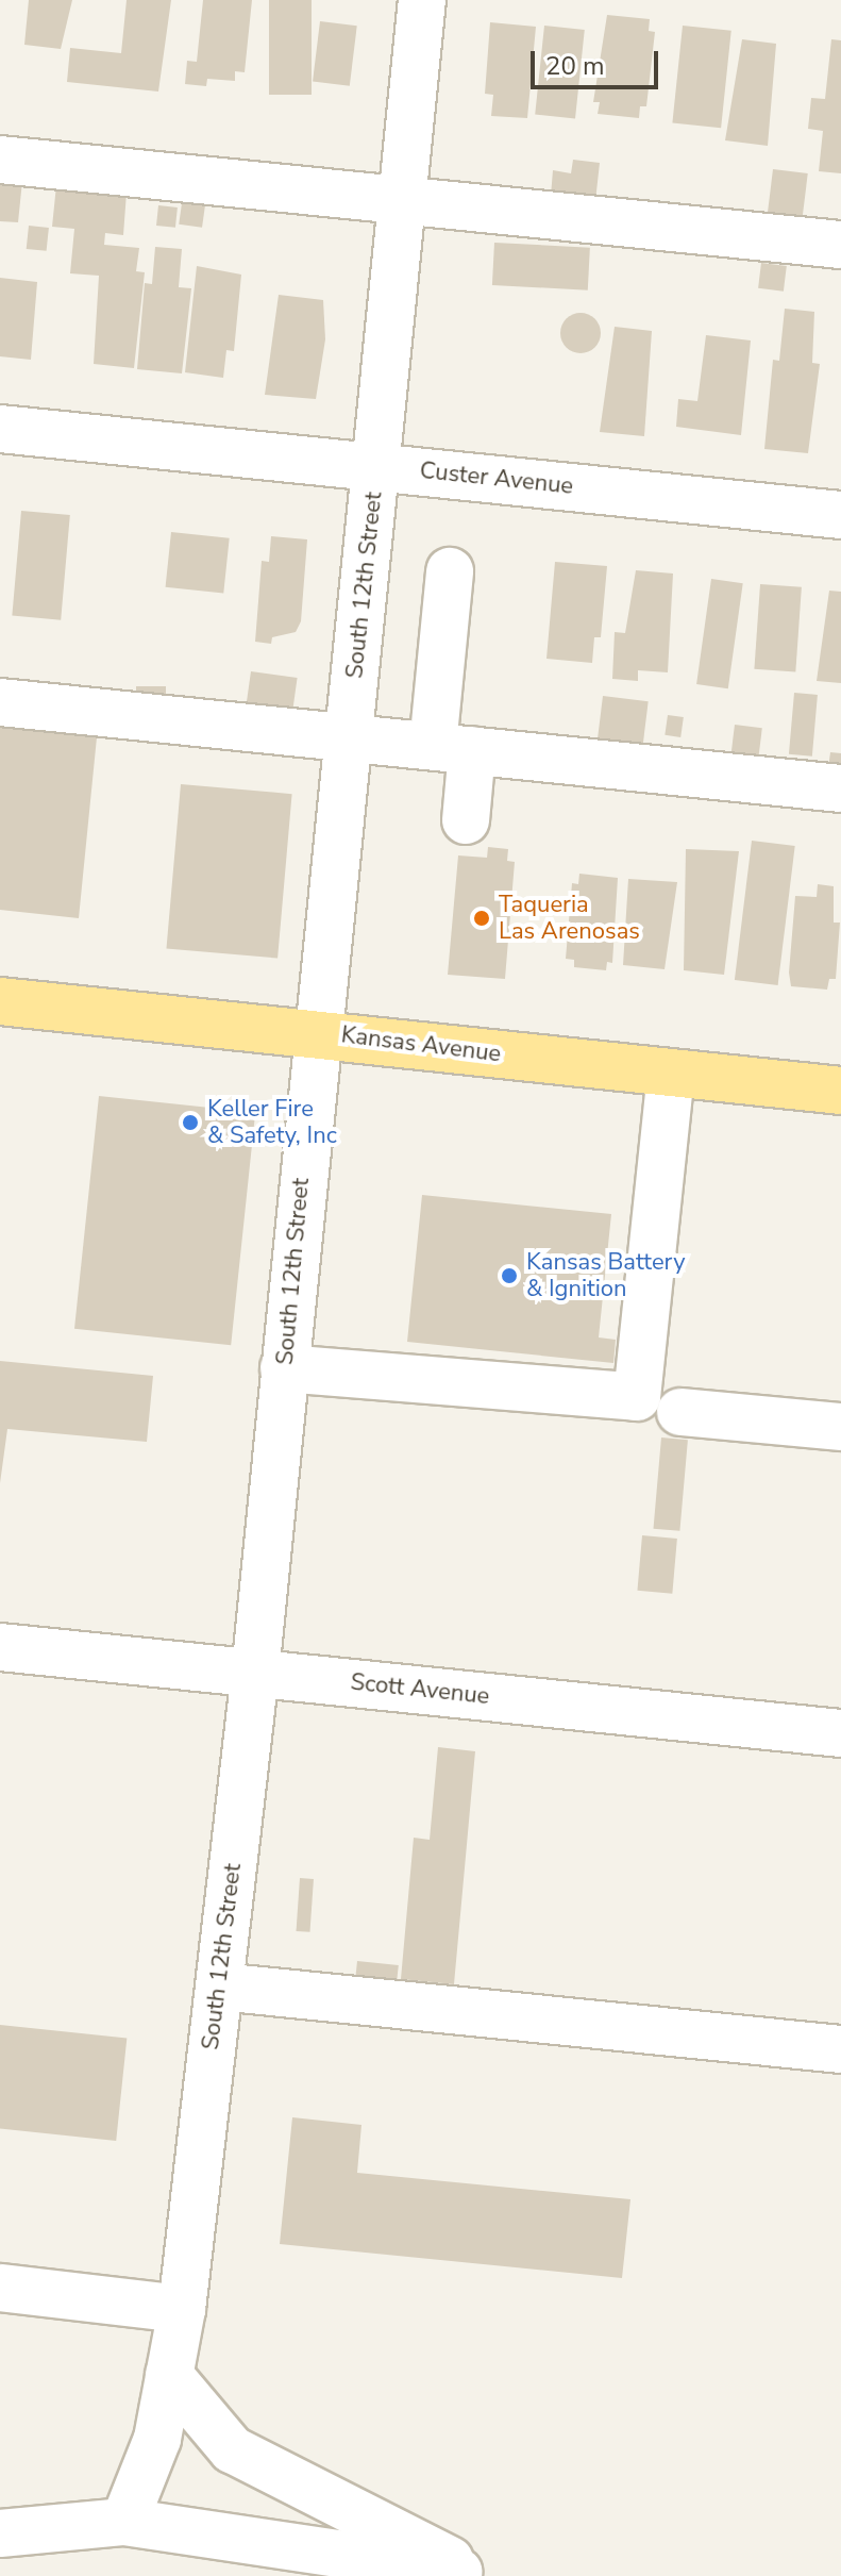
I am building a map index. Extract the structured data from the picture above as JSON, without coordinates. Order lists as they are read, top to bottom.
{
  "streets": {
    "main road": ["Kansas Avenue"],
    "street": ["Custer Avenue", "South 12th Street", "Scott Avenue"]
  },
  "crossings": [
    ["Custer Avenue", "South 12th Street"],
    ["South 12th Street", "Kansas Avenue"],
    ["South 12th Street", "Scott Avenue"]
  ],
  "places": ["Taqueria Las Arenosas", "Keller Fire & Safety, Inc", "Kansas Battery & Ignition"],
  "scale_bar": "20 m"
}
